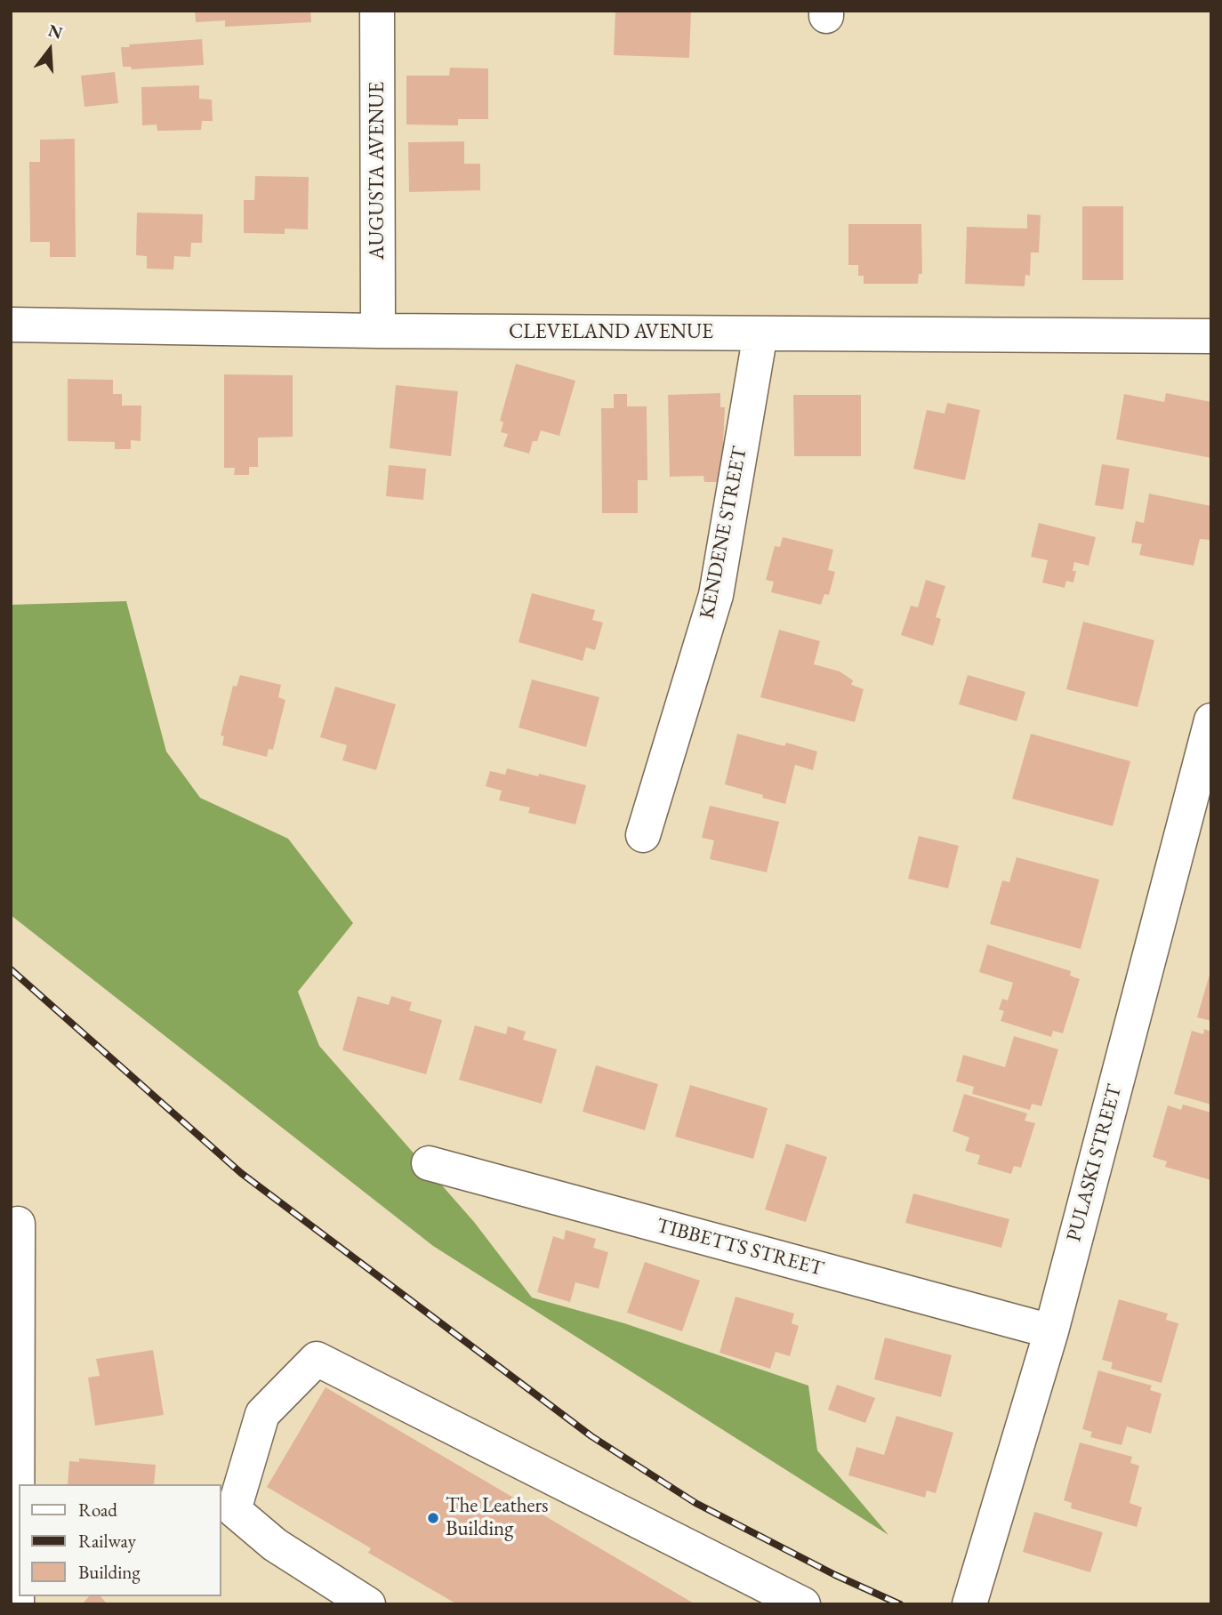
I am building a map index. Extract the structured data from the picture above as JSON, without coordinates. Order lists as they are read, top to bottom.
{
  "streets": {
    "street": [
      "AUGUSTA AVENUE",
      "CLEVELAND AVENUE",
      "KENDENE STREET",
      "PULASKI STREET",
      "TIBBETTS STREET"
    ]
  },
  "crossings": [
    ["AUGUSTA AVENUE", "CLEVELAND AVENUE"],
    ["CLEVELAND AVENUE", "KENDENE STREET"],
    ["PULASKI STREET", "TIBBETTS STREET"]
  ],
  "places": ["The Leathers Building"],
  "legend": ["Road", "Railway", "Building"],
  "north": "top"
}
